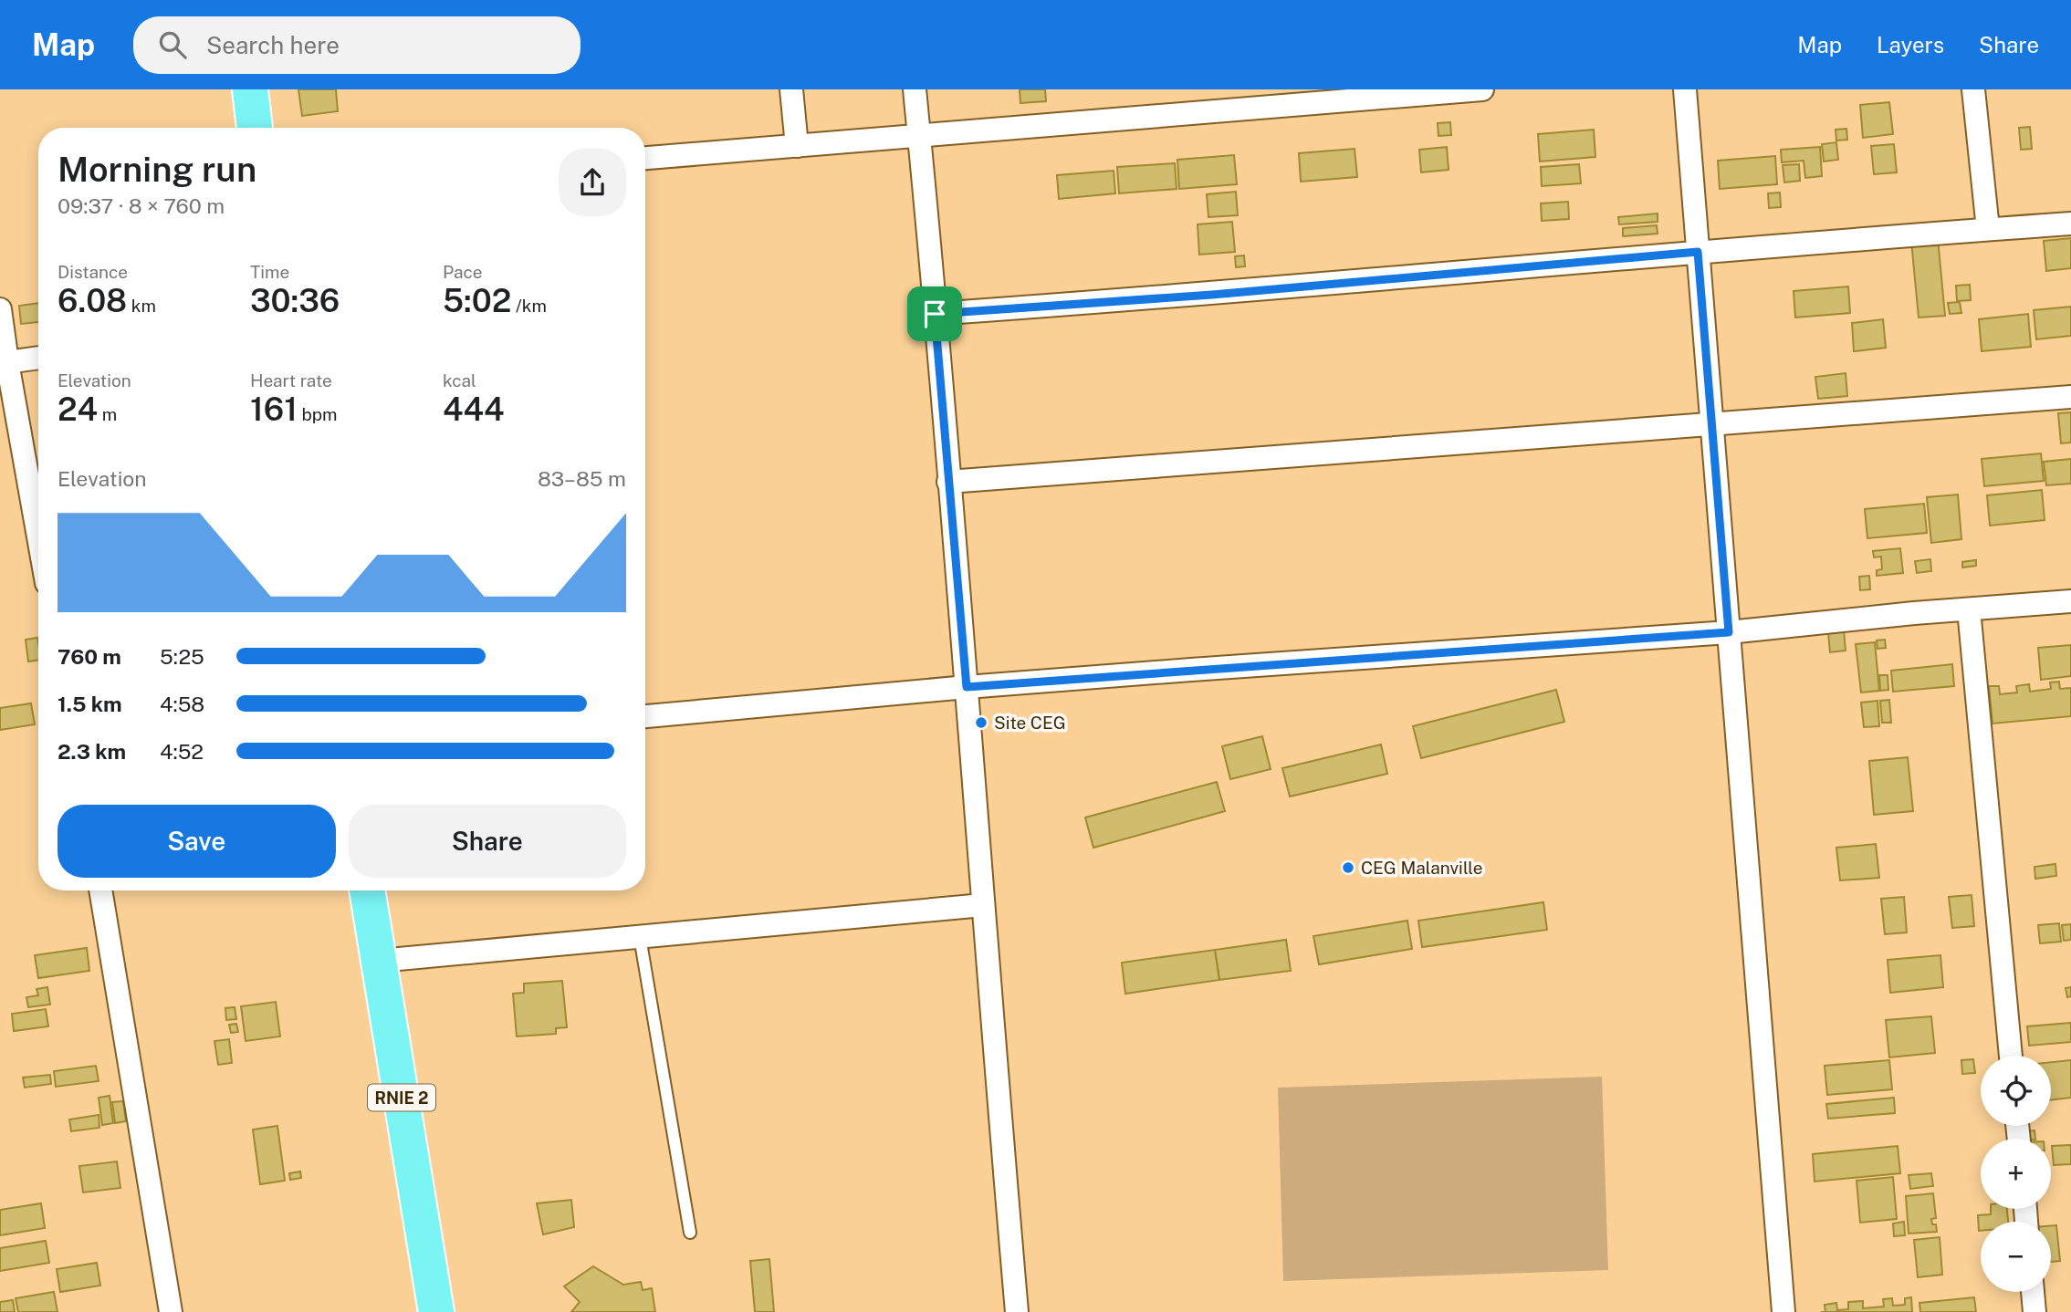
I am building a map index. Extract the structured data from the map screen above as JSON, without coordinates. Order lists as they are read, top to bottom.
{
  "streets": {
    "main road": ["RNIE 2"]
  },
  "places": ["Site CEG", "CEG Malanville"],
  "page": {
    "header": "Map",
    "search": "Search here",
    "nav": ["Map", "Layers", "Share"],
    "heading": ["Morning run", "09:37 · 8 × 760 m"],
    "stats": [
      ["Distance", "6.08 km"],
      ["Time", "30:36"],
      ["Pace", "5:02 /km"],
      ["Elevation", "24 m"],
      ["Heart rate", "161 bpm"],
      ["kcal", "444"]
    ],
    "chart": ["Elevation", "83–85 m"],
    "list": [
      {
        "name": "760 m",
        "note": "5:25"
      },
      {
        "name": "1.5 km",
        "note": "4:58"
      },
      {
        "name": "2.3 km",
        "note": "4:52"
      }
    ],
    "buttons": ["Save", "Share"],
    "map_buttons": ["+", "−"]
  }
}
